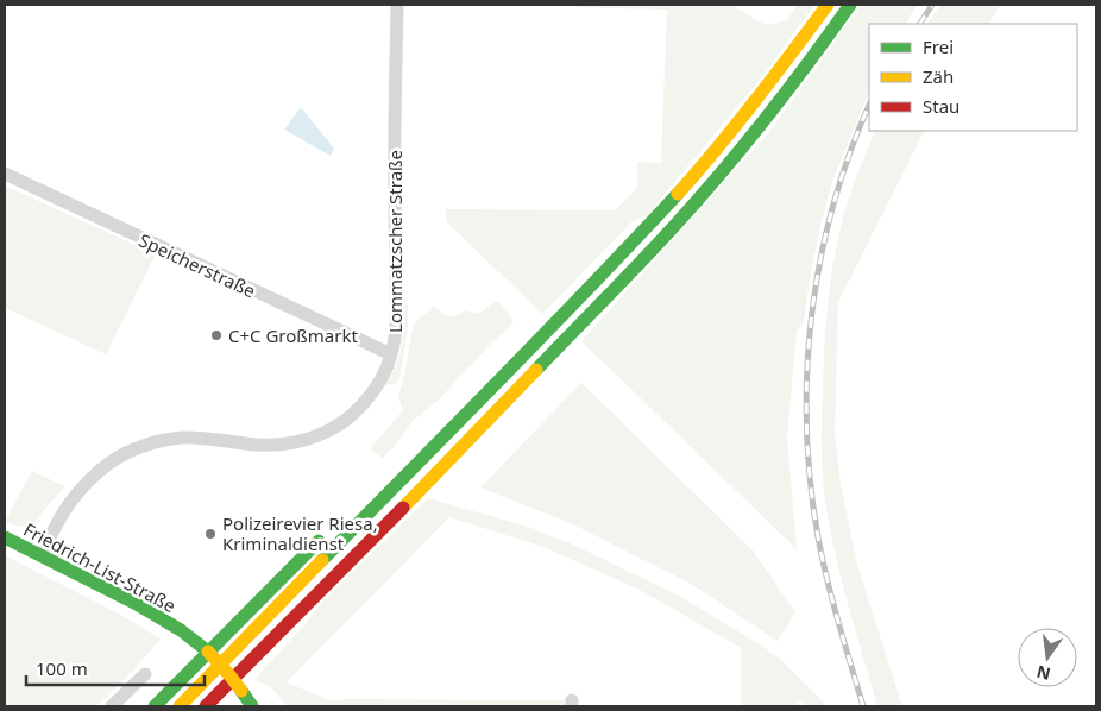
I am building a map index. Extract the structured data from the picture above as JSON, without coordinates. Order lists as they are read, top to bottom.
{
  "streets": {
    "main road": ["Friedrich-List-Straße"],
    "street": ["Lommatzscher Straße", "Speicherstraße"]
  },
  "crossings": [
    ["Lommatzscher Straße", "Speicherstraße"],
    ["Lommatzscher Straße", "Friedrich-List-Straße"]
  ],
  "places": ["C+C Großmarkt", "Polizeirevier Riesa, Kriminaldienst"],
  "legend": ["Frei", "Zäh", "Stau"],
  "scale_bar": "100 m",
  "north": "bottom"
}
